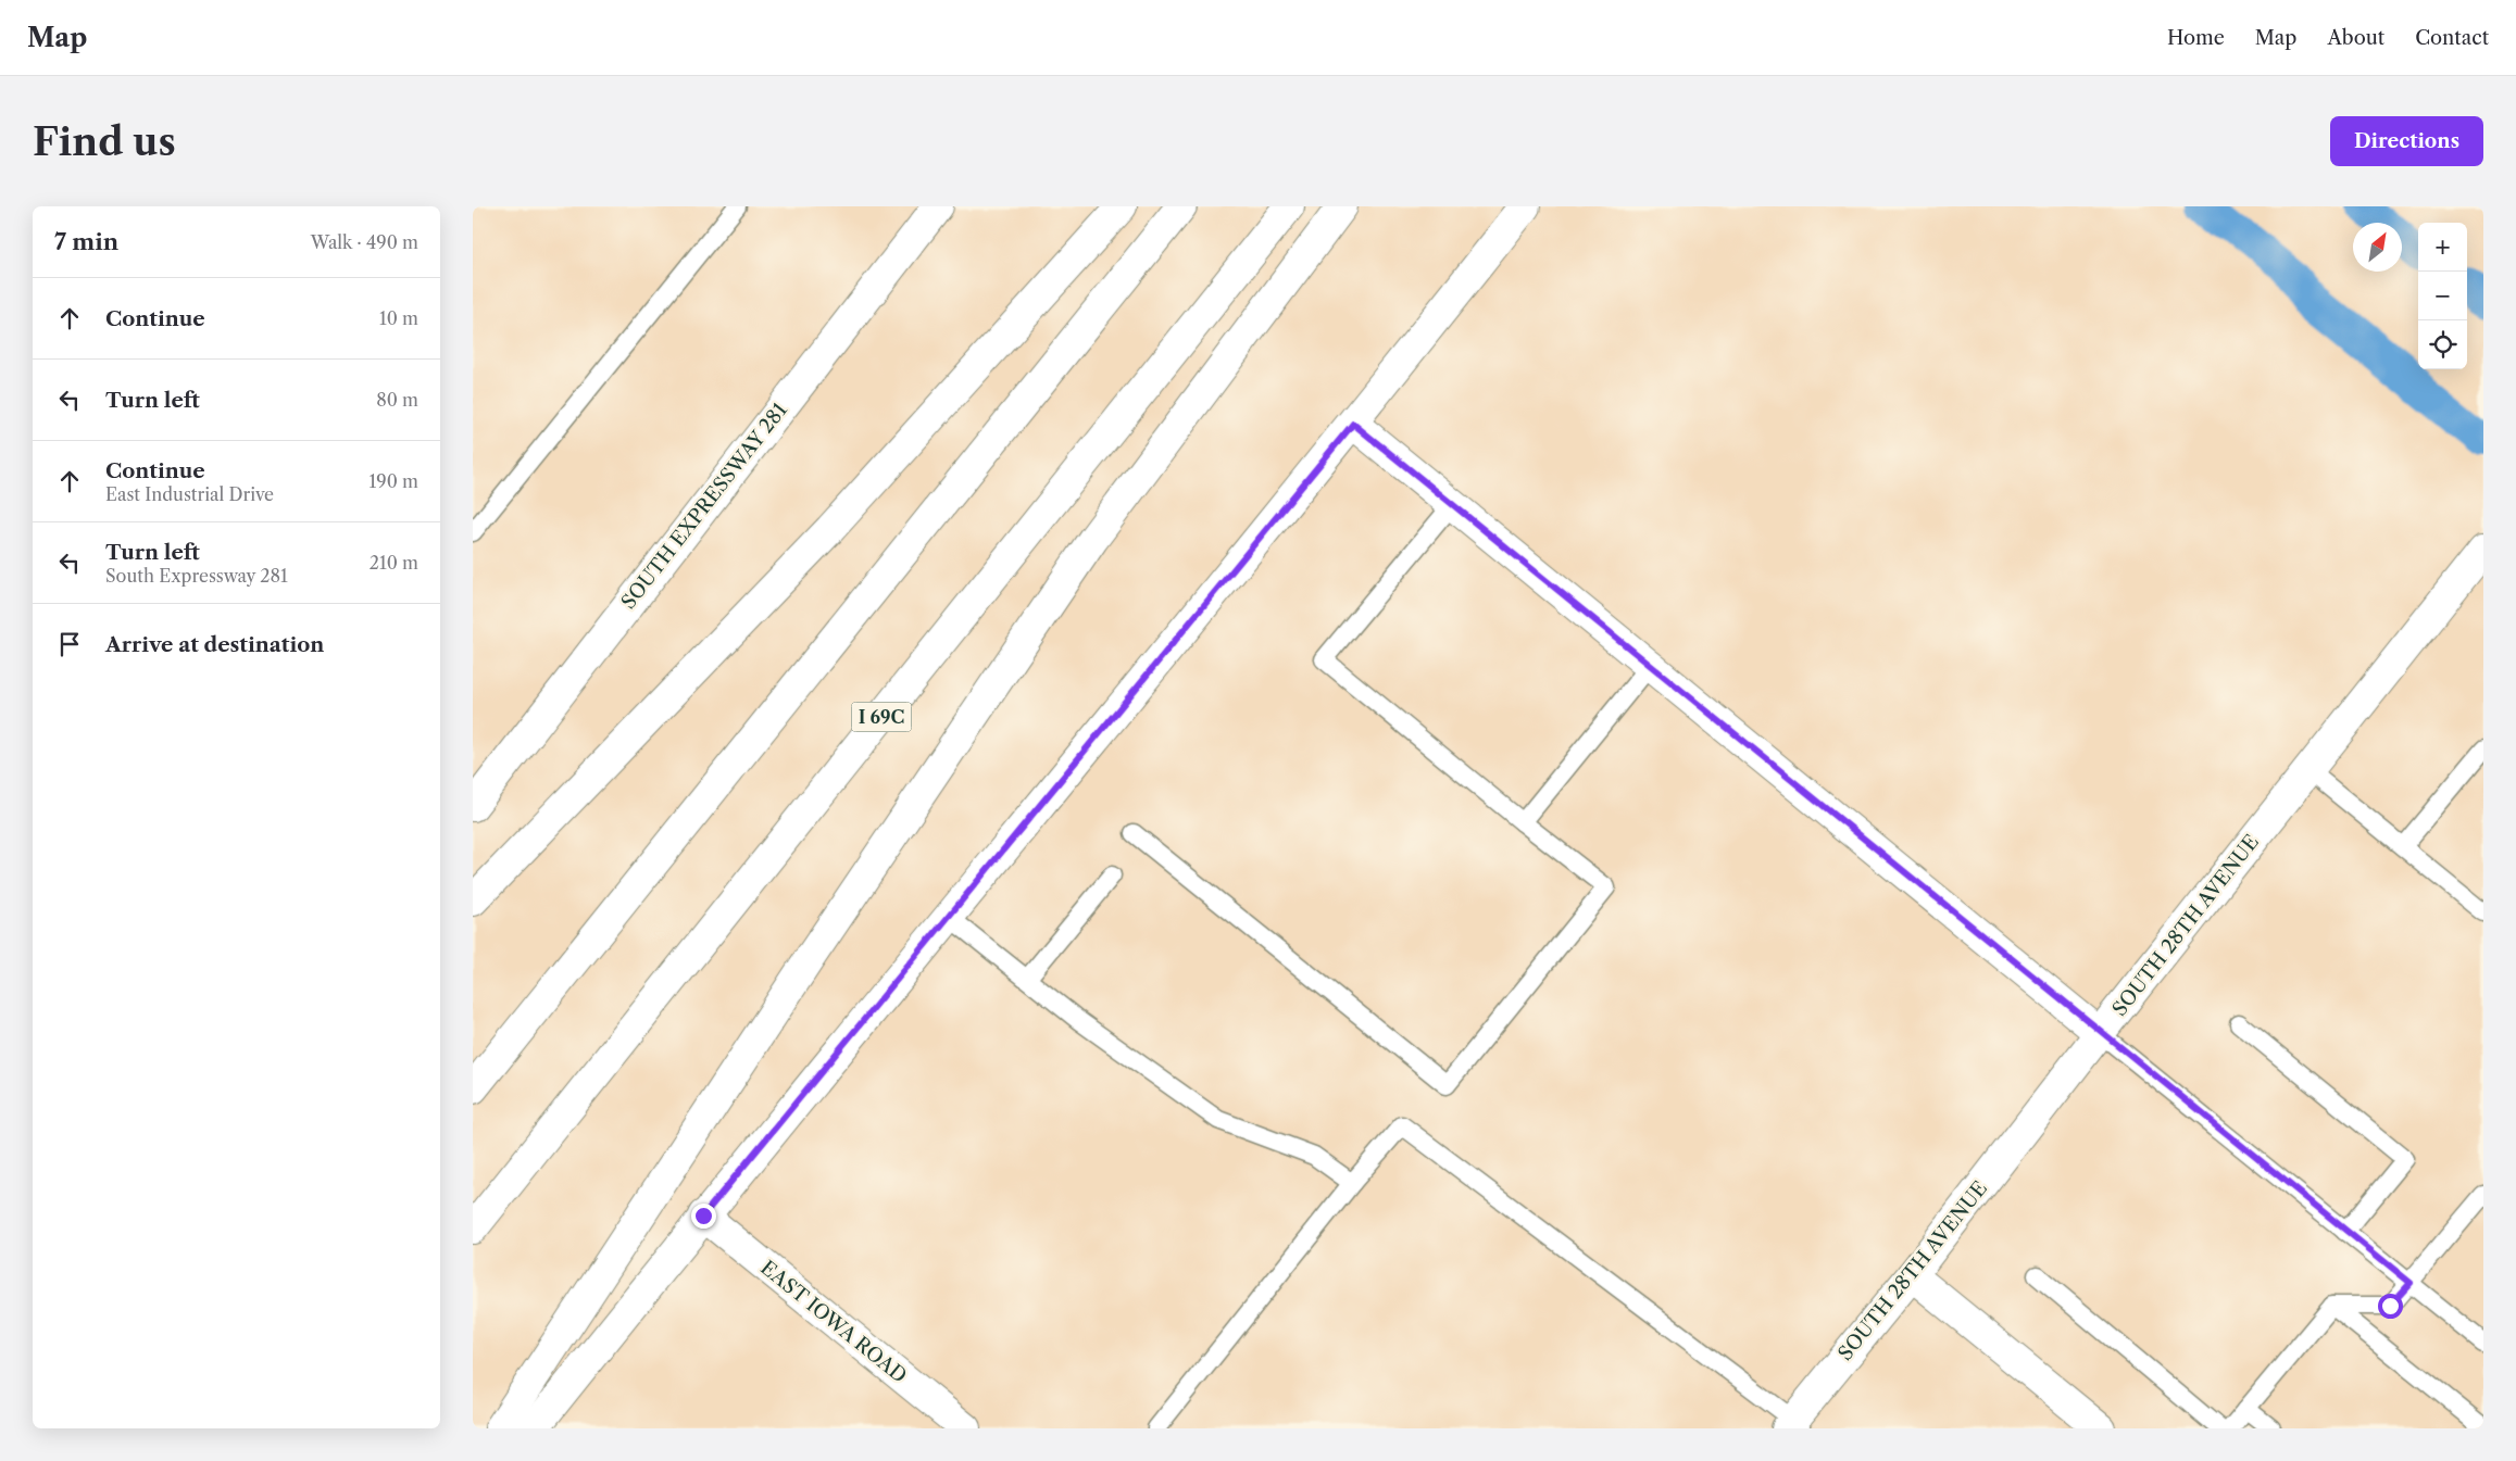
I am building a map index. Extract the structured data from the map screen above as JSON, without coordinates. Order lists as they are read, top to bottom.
{
  "streets": {
    "main road": [
      "SOUTH EXPRESSWAY 281",
      "I 69C",
      "SOUTH 28TH AVENUE",
      "EAST IOWA ROAD"
    ]
  },
  "north": "top right",
  "page": {
    "header": "Map",
    "nav": [
      "Home",
      "Map",
      "About",
      "Contact"
    ],
    "buttons": "Directions",
    "title": "Find us",
    "heading": ["7 min", "Walk · 490 m"],
    "map_buttons": ["+", "−"],
    "list": [
      ["Continue", "10 m"],
      ["Turn left", "80 m"],
      ["Continue", "East Industrial Drive", "190 m"],
      ["Turn left", "South Expressway 281", "210 m"],
      "Arrive at destination"
    ]
  }
}
